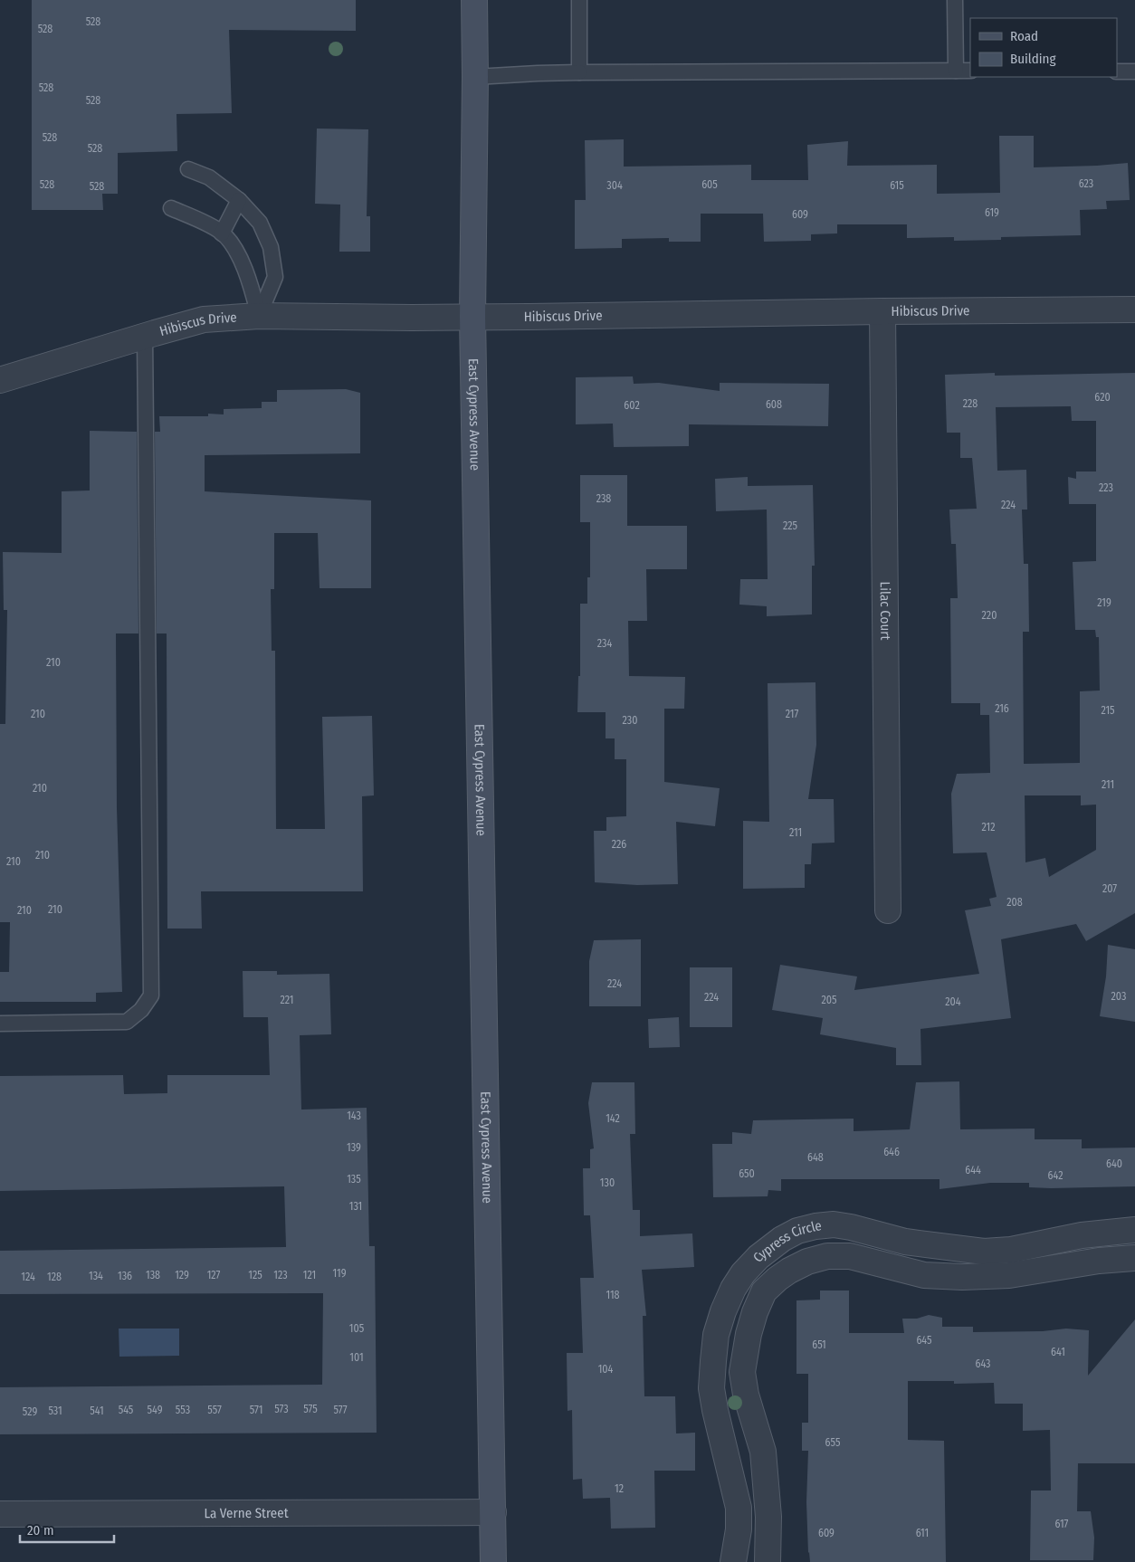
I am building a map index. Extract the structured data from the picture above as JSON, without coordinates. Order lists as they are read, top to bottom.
{
  "streets": {
    "main road": ["East Cypress Avenue"],
    "street": [
      "Hibiscus Drive",
      "Lilac Court",
      "Cypress Circle",
      "La Verne Street"
    ]
  },
  "crossings": [
    ["Hibiscus Drive", "East Cypress Avenue"],
    ["Hibiscus Drive", "Lilac Court"],
    ["East Cypress Avenue", "La Verne Street"]
  ],
  "house_numbers": [
    "528",
    "528",
    "528",
    "528",
    "528",
    "528",
    "623",
    "528",
    "605",
    "304",
    "615",
    "528",
    "619",
    "609",
    "620",
    "228",
    "608",
    "602",
    "223",
    "238",
    "224",
    "225",
    "219",
    "220",
    "234",
    "210",
    "216",
    "215",
    "210",
    "217",
    "230",
    "211",
    "210",
    "212",
    "211",
    "226",
    "210",
    "210",
    "207",
    "208",
    "210",
    "210",
    "224",
    "203",
    "224",
    "221",
    "205",
    "204",
    "143",
    "142",
    "139",
    "646",
    "648",
    "640",
    "644",
    "650",
    "642",
    "135",
    "130",
    "131",
    "119",
    "138",
    "129",
    "127",
    "125",
    "123",
    "121",
    "134",
    "136",
    "124",
    "128",
    "118",
    "105",
    "645",
    "651",
    "641",
    "101",
    "643",
    "104",
    "573",
    "575",
    "545",
    "549",
    "553",
    "557",
    "571",
    "577",
    "531",
    "541",
    "529",
    "655",
    "12",
    "617",
    "609",
    "611"
  ],
  "legend": ["Road", "Building"],
  "scale_bar": "20 m"
}
